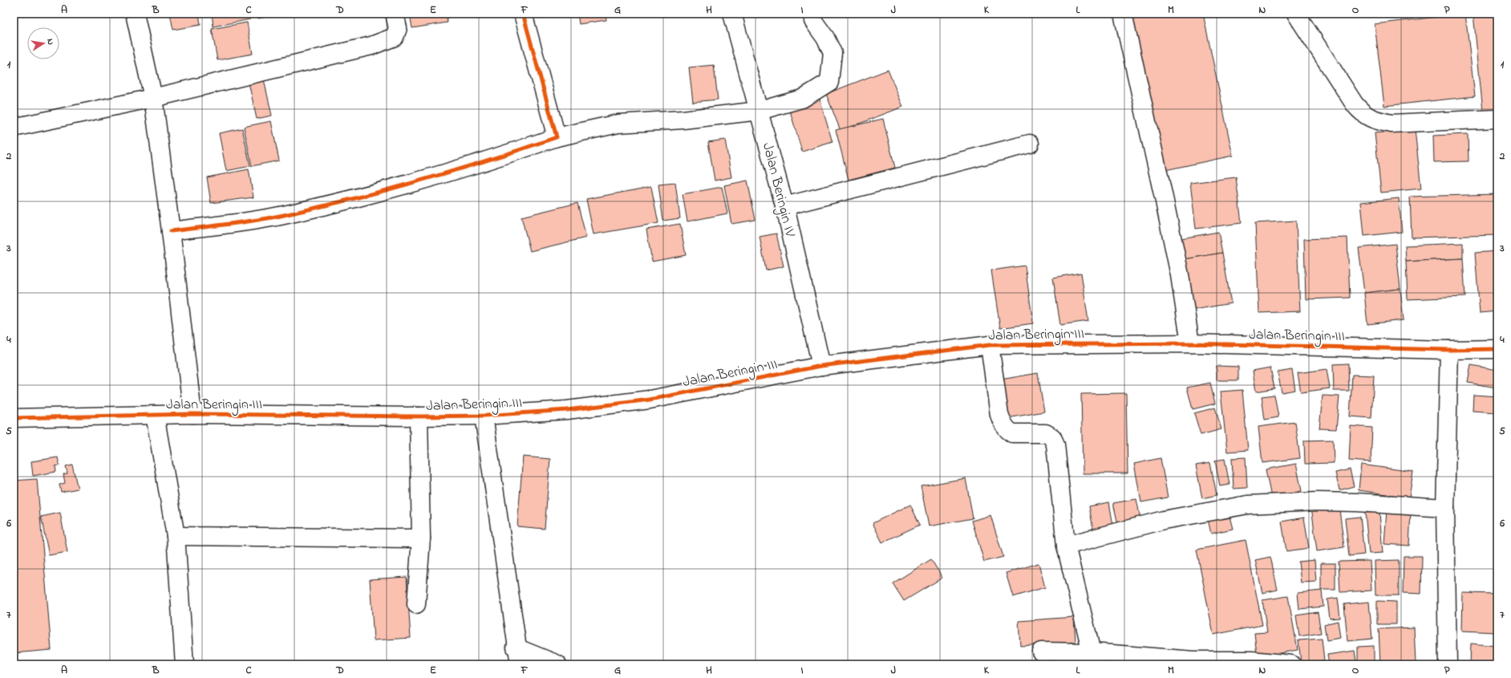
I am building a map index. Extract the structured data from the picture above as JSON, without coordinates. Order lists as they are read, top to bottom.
{
  "streets": {
    "street": ["Jalan Beringin IV", "Jalan Beringin III"]
  },
  "crossings": [
    ["Jalan Beringin IV", "Jalan Beringin III"]
  ],
  "north": "right",
  "grid": {
    "columns": [
      "A",
      "B",
      "C",
      "D",
      "E",
      "F",
      "G",
      "H",
      "I",
      "J",
      "K",
      "L",
      "M",
      "N",
      "O",
      "P"
    ],
    "rows": [
      "1",
      "2",
      "3",
      "4",
      "5",
      "6",
      "7"
    ]
  }
}
